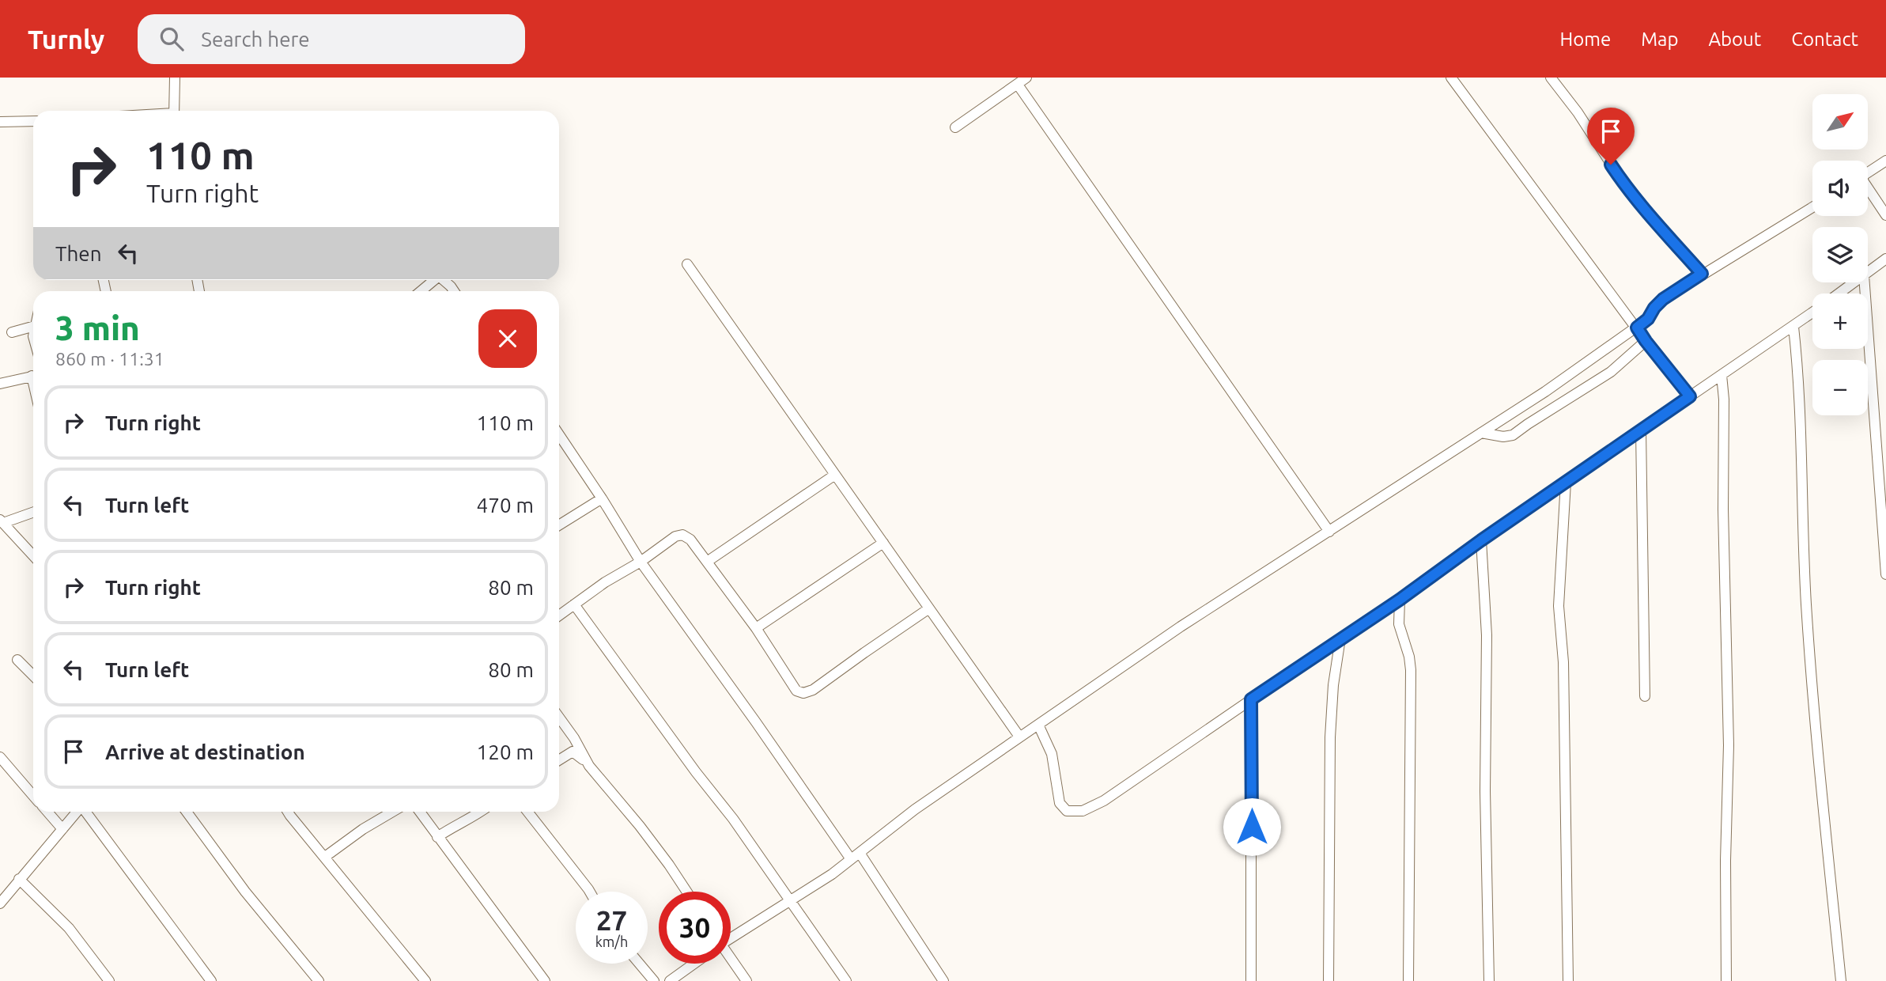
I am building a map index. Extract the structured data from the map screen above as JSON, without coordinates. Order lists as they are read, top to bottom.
{
  "north": "top right",
  "page": {
    "header": "Turnly",
    "search": "Search here",
    "nav": [
      "Home",
      "Map",
      "About",
      "Contact"
    ],
    "map_buttons": ["+", "−"],
    "turn": ["110 m", "Turn right"],
    "then": "Then",
    "heading": ["3 min", "860 m · 11:31"],
    "list": [
      {
        "name": "Turn right",
        "value": "110 m"
      },
      {
        "name": "Turn left",
        "value": "470 m"
      },
      {
        "name": "Turn right",
        "value": "80 m"
      },
      {
        "name": "Turn left",
        "value": "80 m"
      },
      {
        "name": "Arrive at destination",
        "value": "120 m"
      }
    ],
    "speed": "27 km/h",
    "limit": "30"
  }
}
